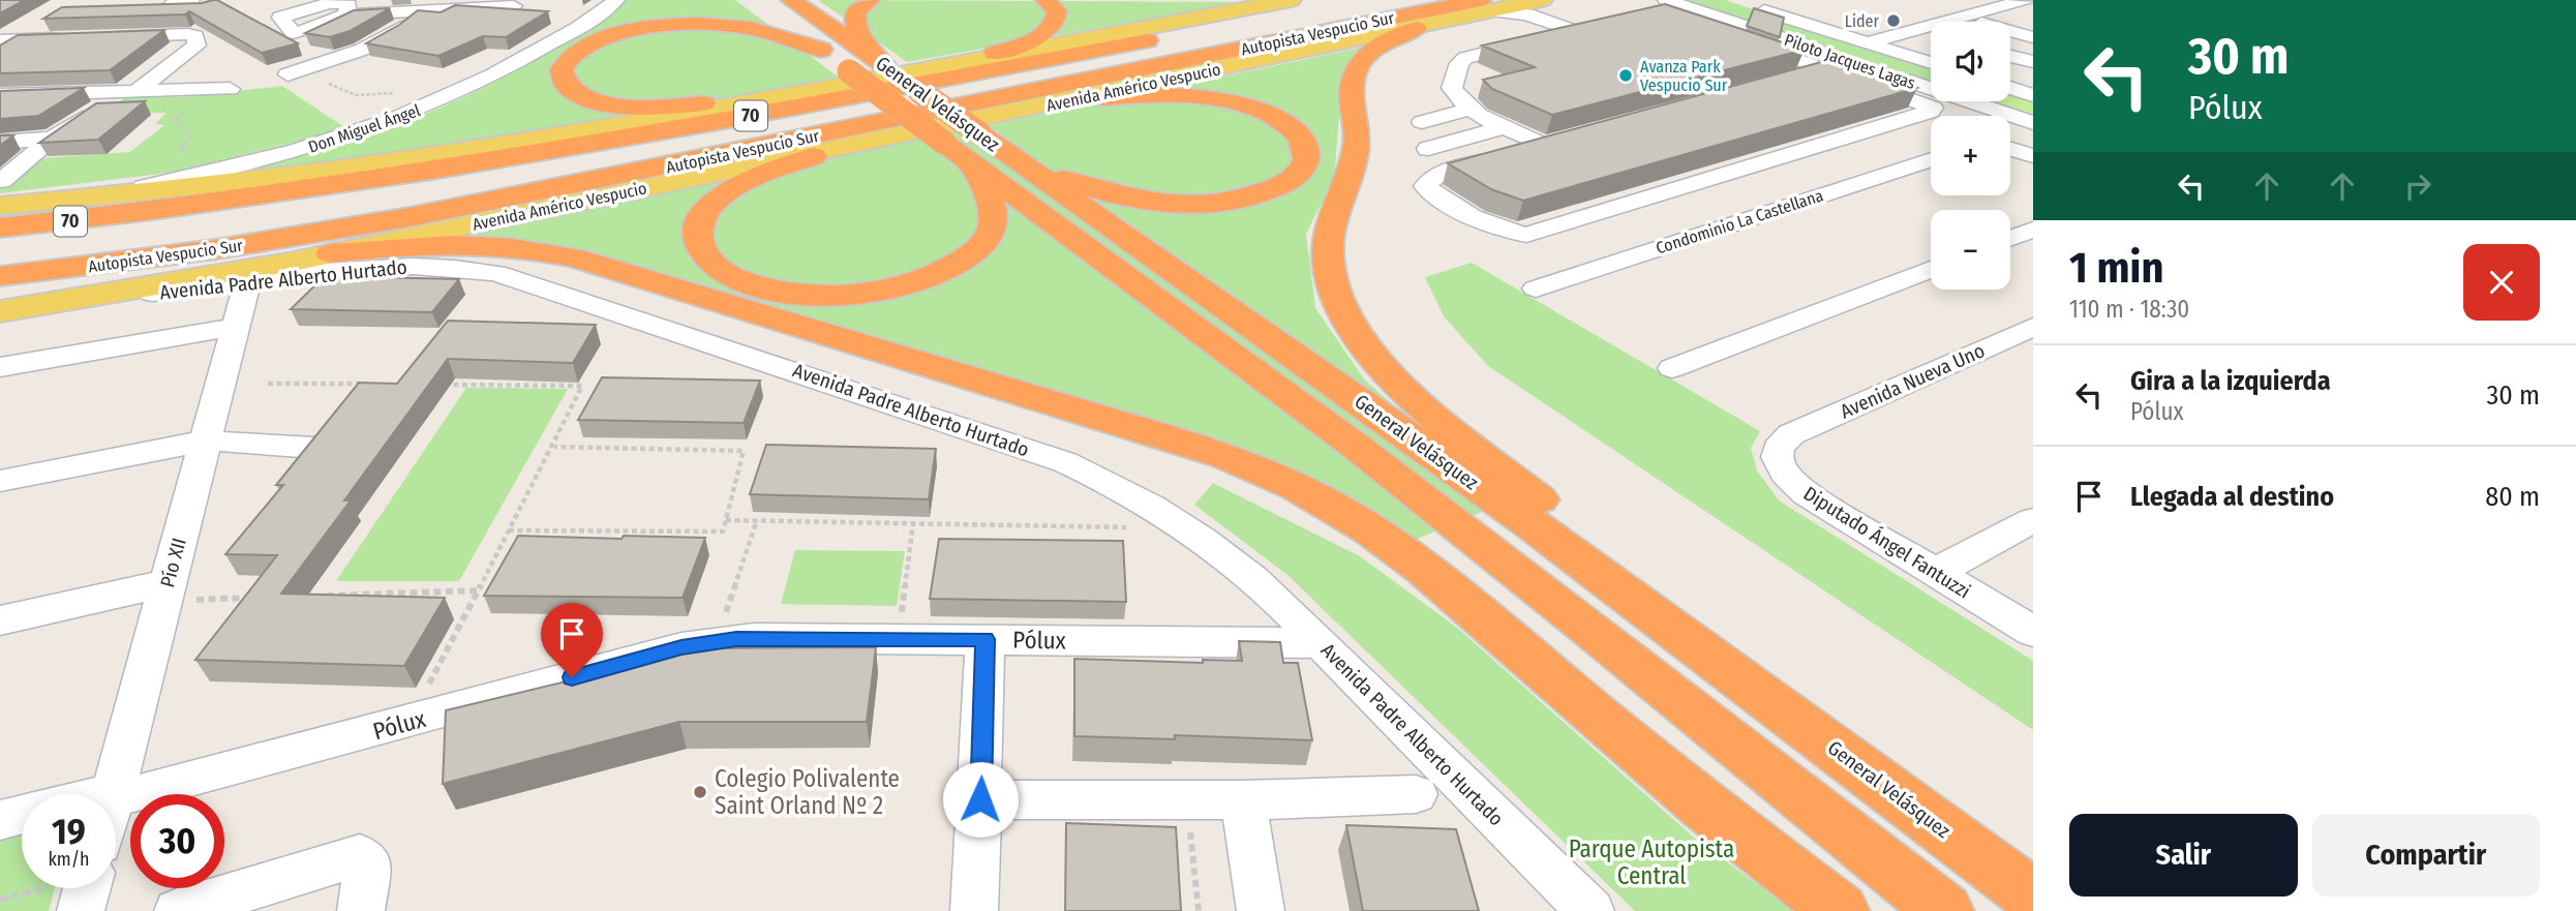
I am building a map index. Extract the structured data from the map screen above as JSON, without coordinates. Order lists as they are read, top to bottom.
{
  "streets": {
    "highway": ["Autopista Vespucio Sur", "General Velásquez", "70"],
    "main road": ["Avenida Américo Vespucio"],
    "street": [
      "Piloto Jacques Lagas",
      "Don Miguel Ángel",
      "Condominio La Castellana",
      "Avenida Padre Alberto Hurtado",
      "Avenida Nueva Uno",
      "Diputado Ángel Fantuzzi",
      "Pío XII",
      "Pólux"
    ]
  },
  "crossings": [
    ["Autopista Vespucio Sur", "Avenida Américo Vespucio"],
    ["Avenida Américo Vespucio", "Avenida Padre Alberto Hurtado"],
    ["Avenida Padre Alberto Hurtado", "Pío XII"],
    ["Avenida Padre Alberto Hurtado", "Pólux"],
    ["Avenida Nueva Uno", "Diputado Ángel Fantuzzi"]
  ],
  "parks": ["Parque Autopista Central"],
  "places": ["Lider", "Avanza Park Vespucio Sur", "Colegio Polivalente Saint Orland Nº 2"],
  "page": {
    "turn": ["30 m", "Pólux"],
    "map_buttons": ["+", "−"],
    "heading": ["1 min", "110 m · 18:30"],
    "list": [
      {
        "name": "Gira a la izquierda",
        "note": "Pólux",
        "value": "30 m"
      },
      {
        "name": "Llegada al destino",
        "value": "80 m"
      }
    ],
    "speed": "19 km/h",
    "limit": "30",
    "buttons": ["Salir", "Compartir"]
  }
}
